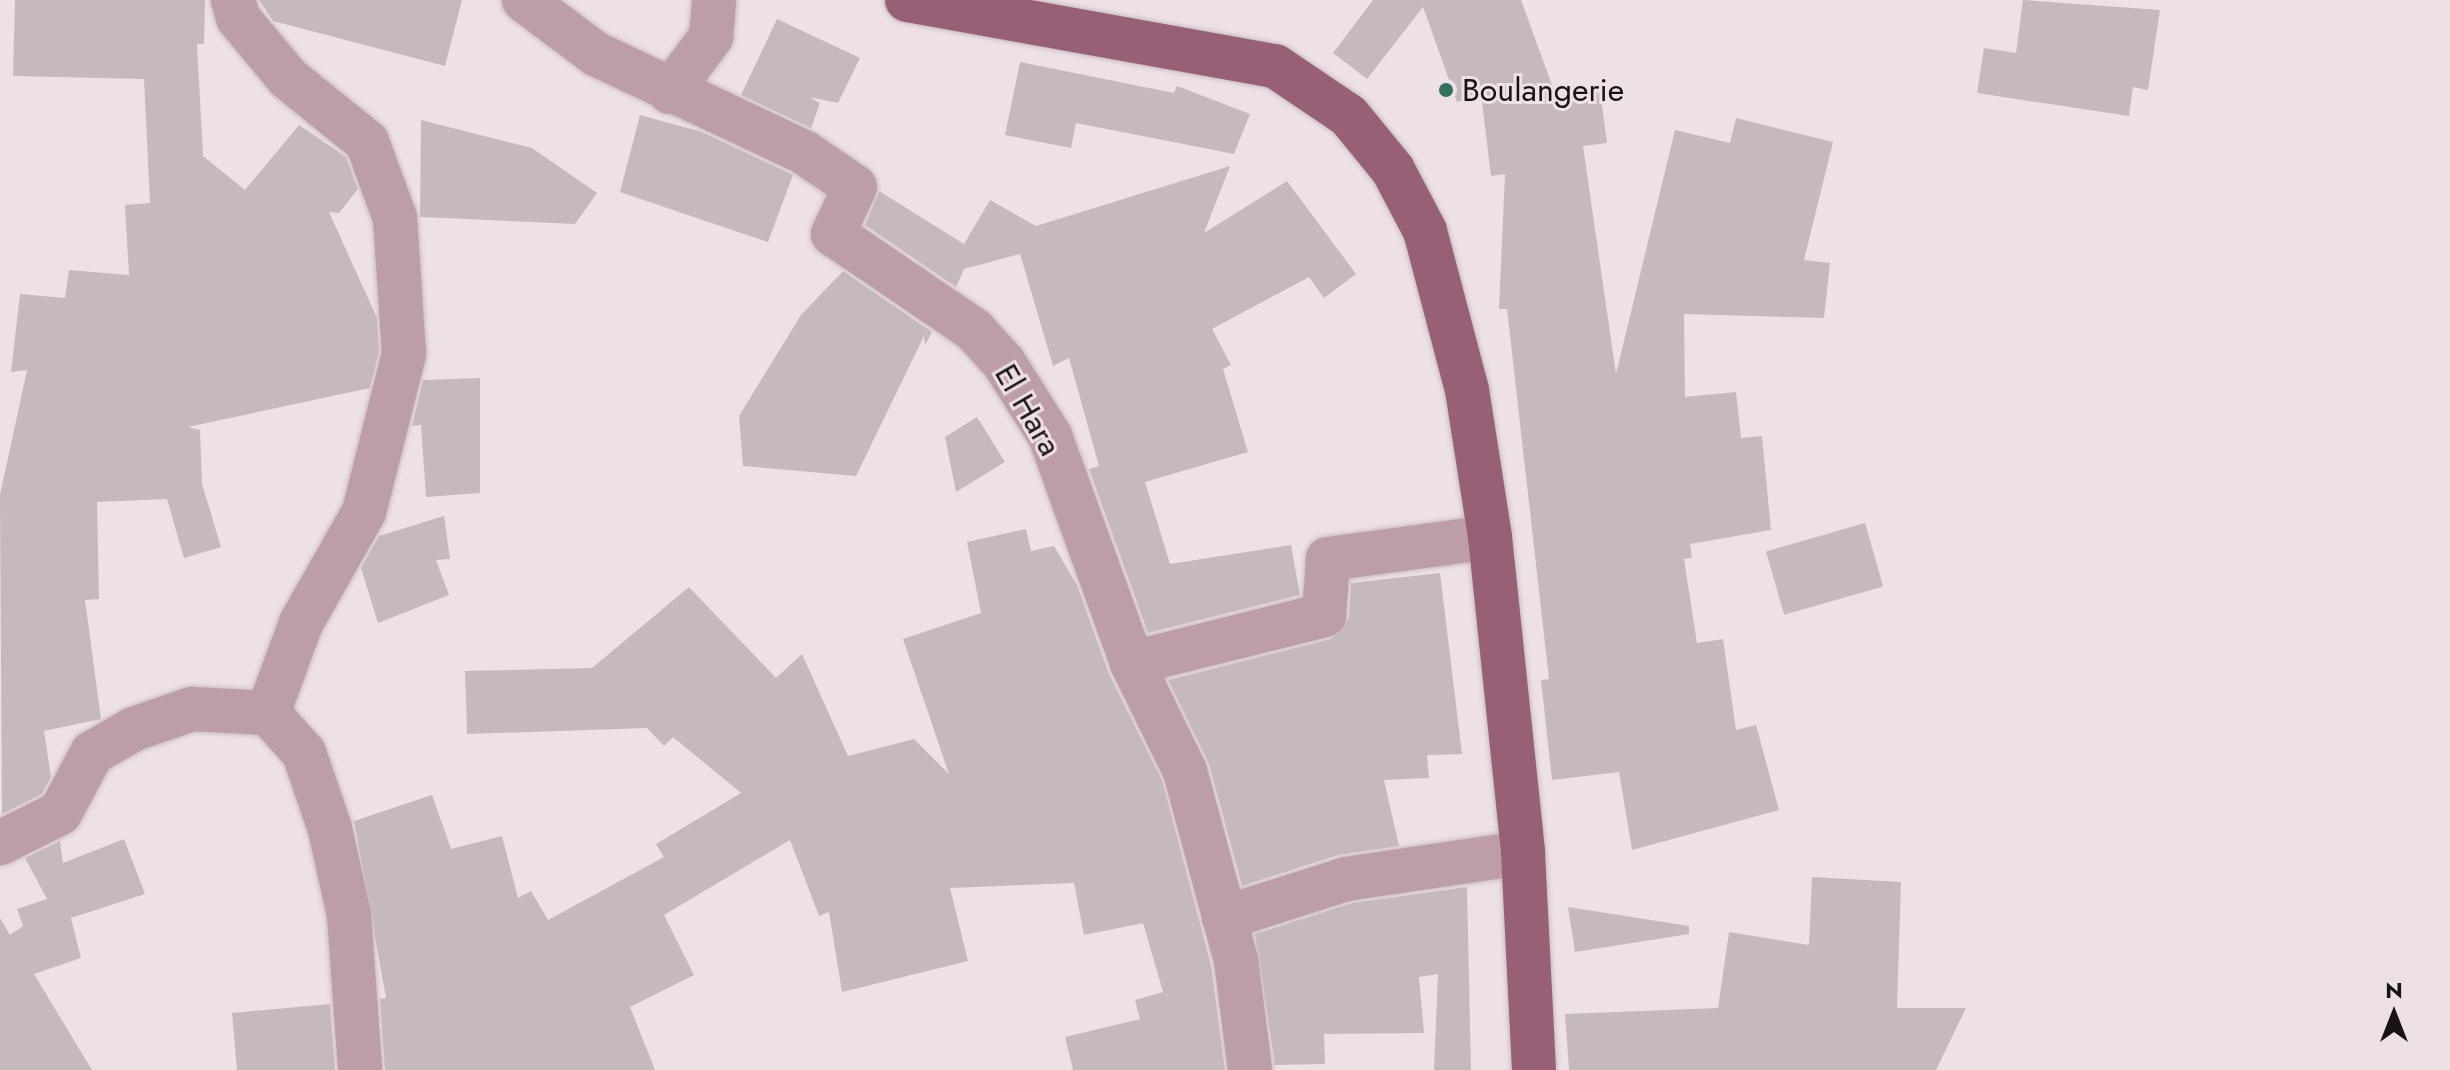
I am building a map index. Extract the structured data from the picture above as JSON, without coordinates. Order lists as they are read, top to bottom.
{
  "streets": {
    "street": ["El Hara"]
  },
  "places": ["Boulangerie"],
  "north": "top"
}
